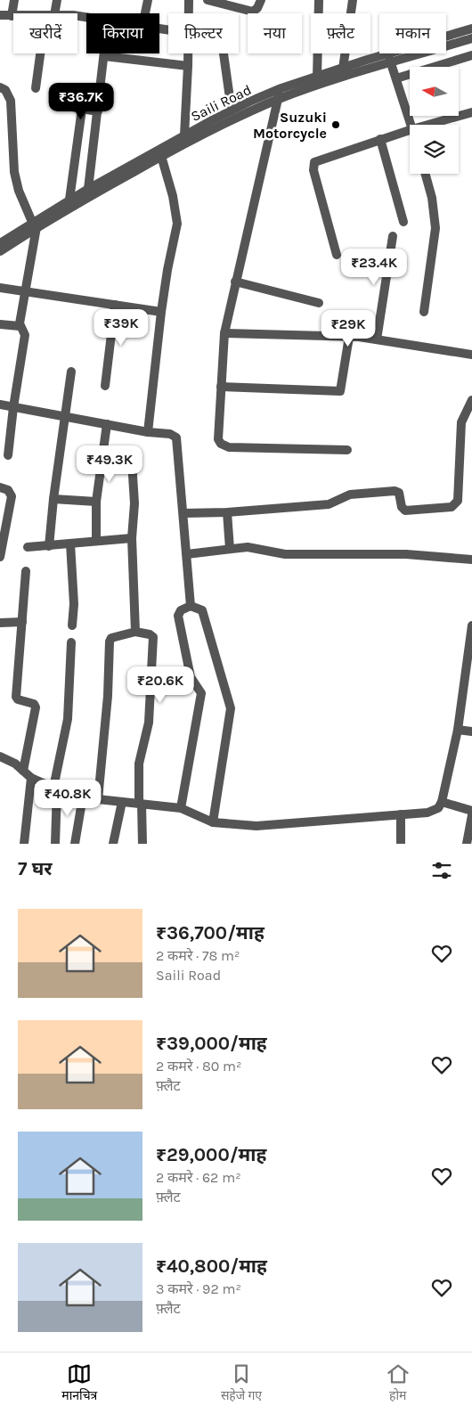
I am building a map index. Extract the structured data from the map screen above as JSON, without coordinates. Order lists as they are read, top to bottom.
{
  "streets": {
    "street": ["Saili Road"]
  },
  "places": ["Suzuki Motorcycle"],
  "north": "left",
  "page": {
    "chip": [
      "खरीदें",
      "किराया",
      "फ़िल्टर",
      "नया",
      "फ़्लैट",
      "मकान"
    ],
    "price": [
      "₹36.7K",
      "₹23.4K",
      "₹39K",
      "₹29K",
      "₹49.3K",
      "₹20.6K",
      "₹40.8K"
    ],
    "heading": "7 घर",
    "list": [
      {
        "name": "₹36,700/माह",
        "note": "2 कमरे · 78 m² · Saili Road"
      },
      {
        "name": "₹39,000/माह",
        "note": "2 कमरे · 80 m² · फ़्लैट"
      },
      {
        "name": "₹29,000/माह",
        "note": "2 कमरे · 62 m² · फ़्लैट"
      },
      {
        "name": "₹40,800/माह",
        "note": "3 कमरे · 92 m² · फ़्लैट"
      }
    ],
    "tabs": ["मानचित्र", "सहेजे गए", "होम"]
  }
}
